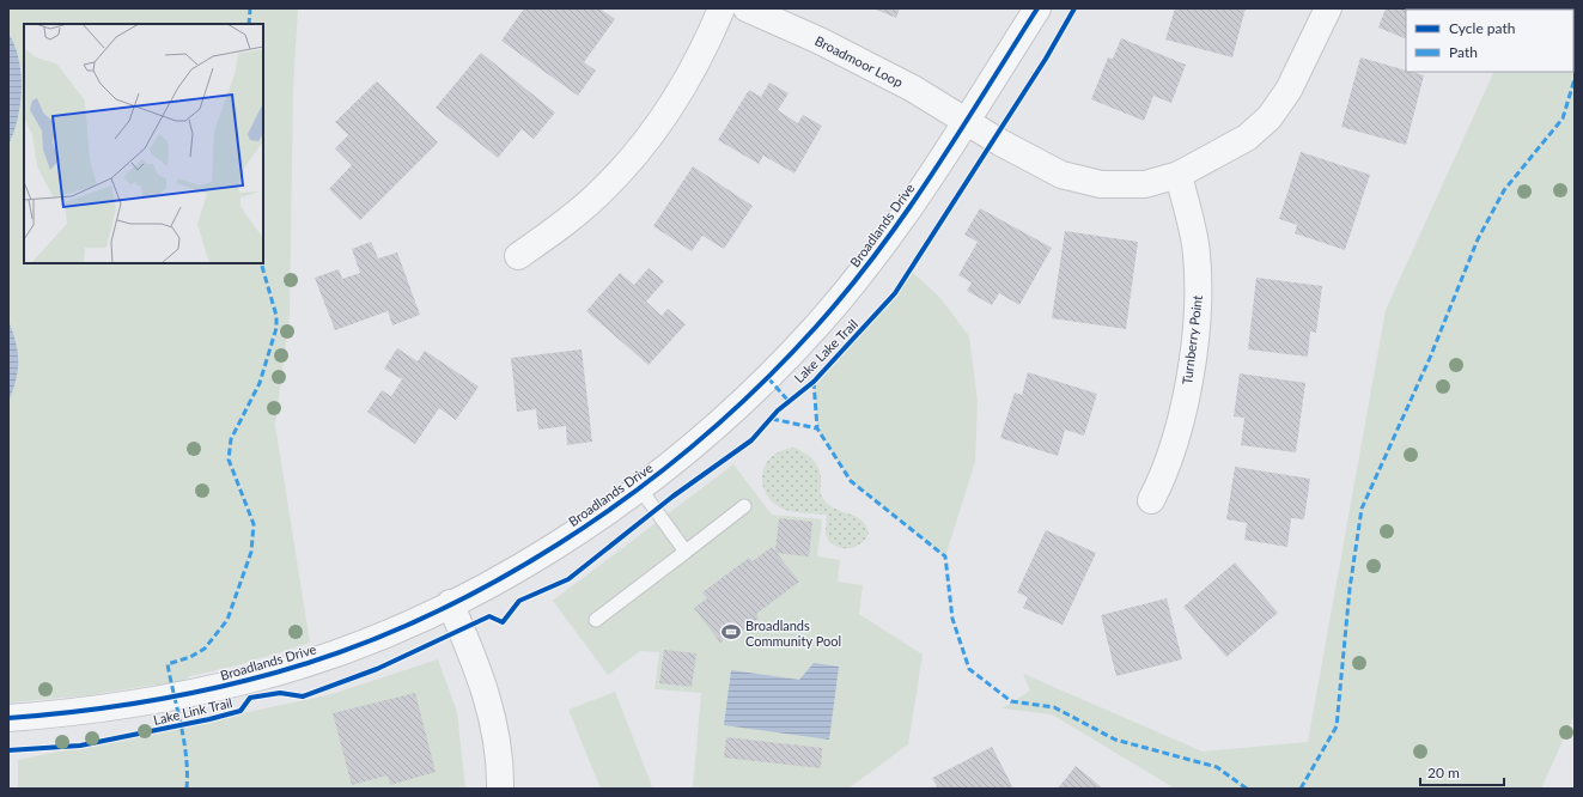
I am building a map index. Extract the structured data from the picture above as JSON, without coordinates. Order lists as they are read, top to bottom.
{
  "streets": {
    "street": ["Broadmoor Loop", "Broadlands Drive", "Turnberry Point"],
    "cycle path": ["Lake Lake Trail"]
  },
  "crossings": [
    ["Broadmoor Loop", "Broadlands Drive"],
    ["Broadmoor Loop", "Turnberry Point"]
  ],
  "places": {
    "sports": ["Broadlands Community Pool"]
  },
  "legend": ["Cycle path", "Path"],
  "scale_bar": "20 m"
}
